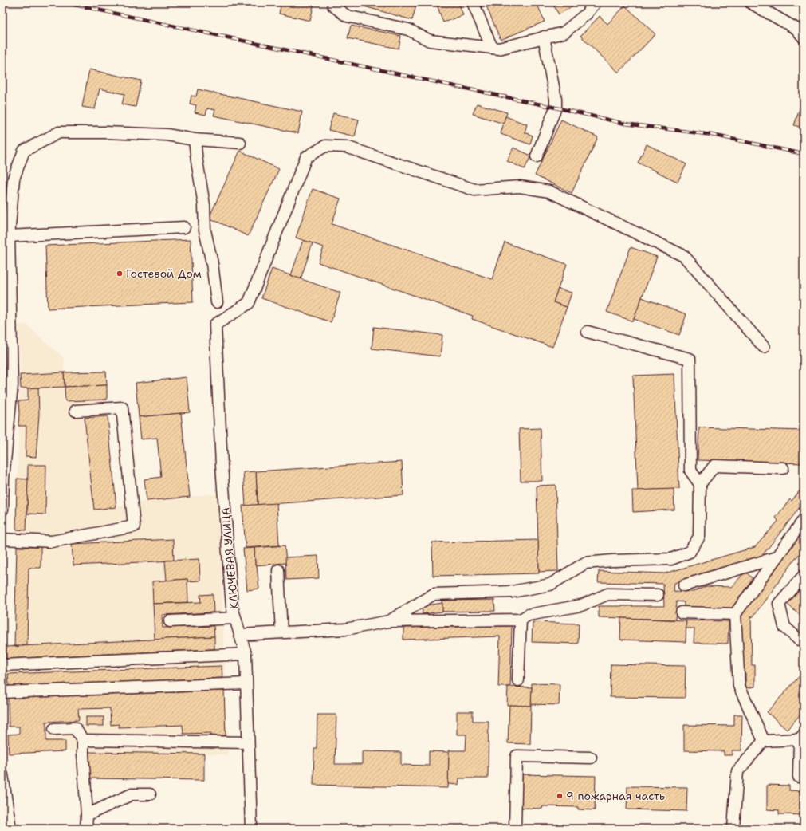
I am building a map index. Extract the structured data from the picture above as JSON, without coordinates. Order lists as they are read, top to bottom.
{
  "streets": {
    "street": ["КЛЮЧЕВАЯ УЛИЦА"]
  },
  "places": ["Гостевой Дом", "9 пожарная часть"]
}
